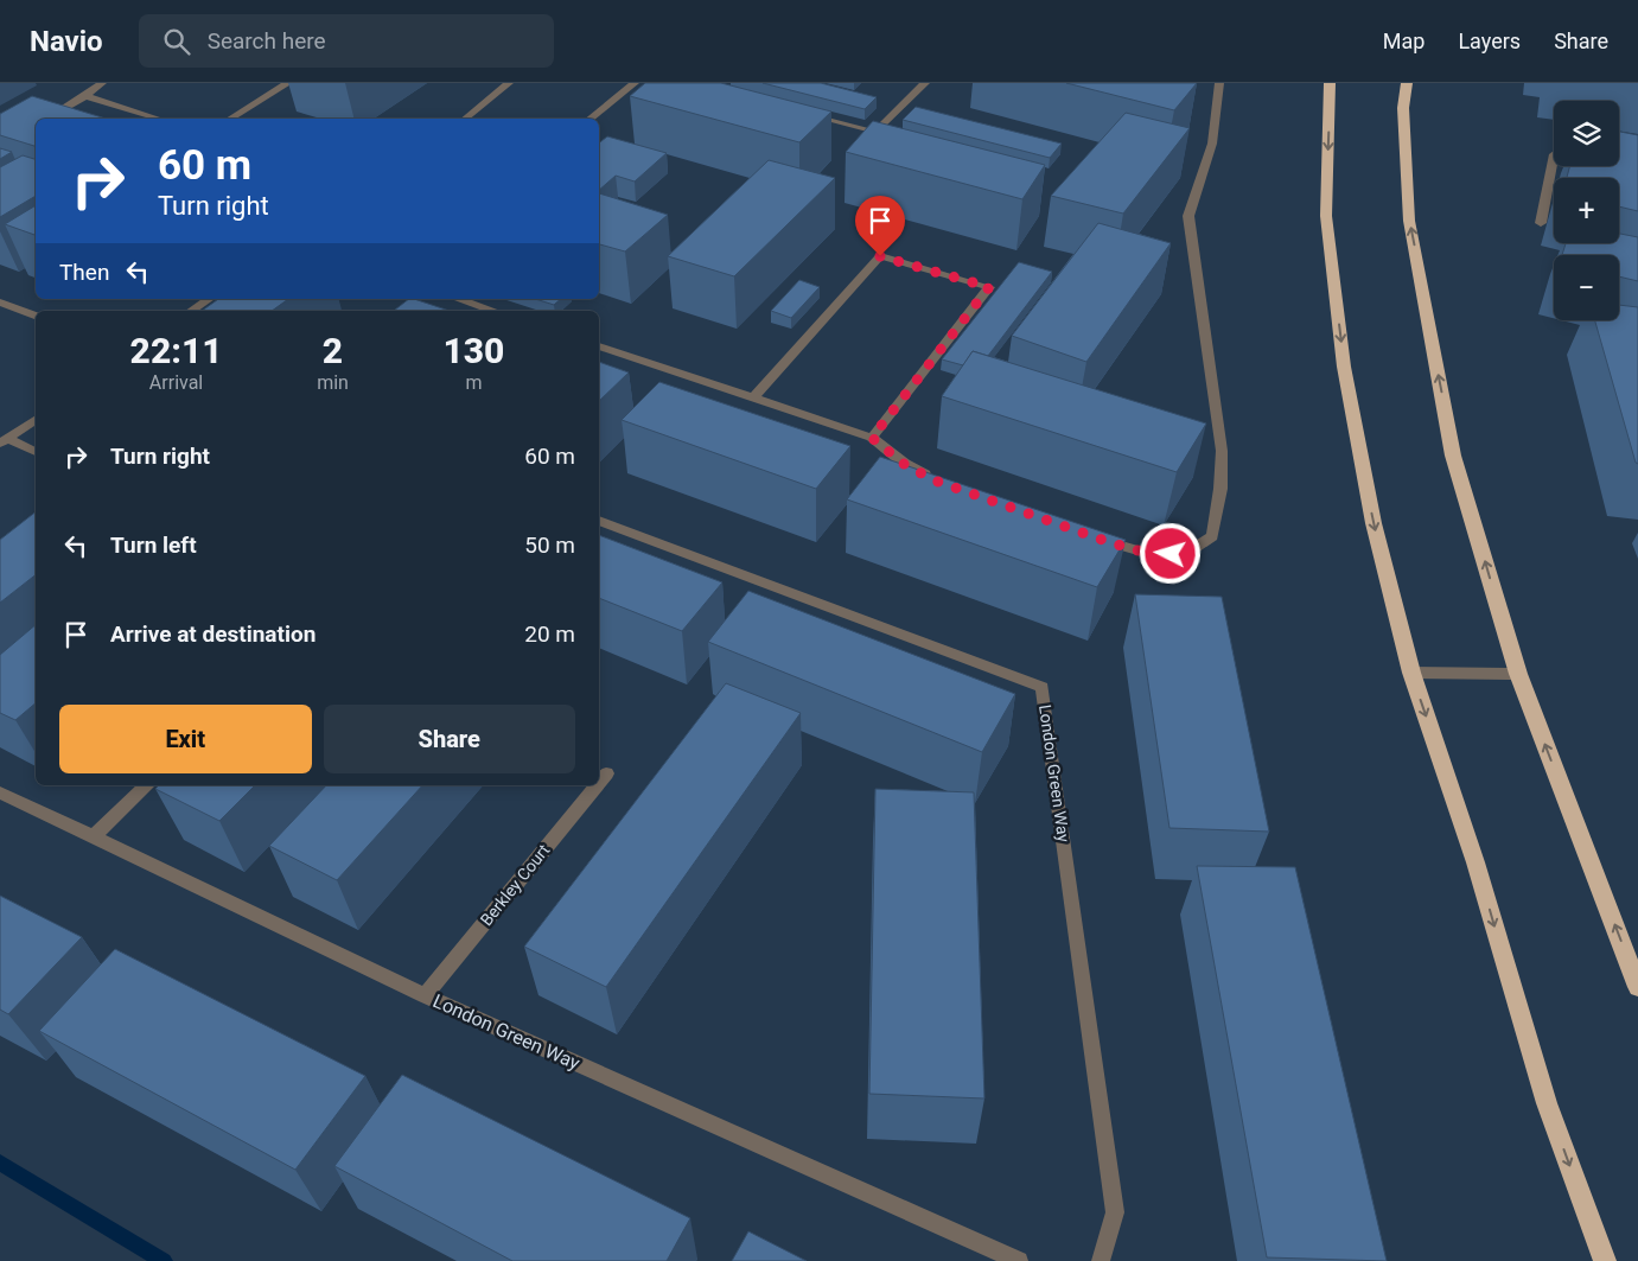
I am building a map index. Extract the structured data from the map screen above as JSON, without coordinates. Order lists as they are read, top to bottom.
{
  "streets": {
    "street": ["London Green Way", "Berkley Court"]
  },
  "crossings": [
    ["London Green Way", "Berkley Court"]
  ],
  "page": {
    "header": "Navio",
    "search": "Search here",
    "nav": ["Map", "Layers", "Share"],
    "map_buttons": ["+", "−"],
    "turn": ["60 m", "Turn right"],
    "then": "Then",
    "eta": [
      "22:11",
      "Arrival",
      "2",
      "min",
      "130",
      "m"
    ],
    "list": [
      {
        "name": "Turn right",
        "value": "60 m"
      },
      {
        "name": "Turn left",
        "value": "50 m"
      },
      {
        "name": "Arrive at destination",
        "value": "20 m"
      }
    ],
    "buttons": ["Exit", "Share"]
  }
}
